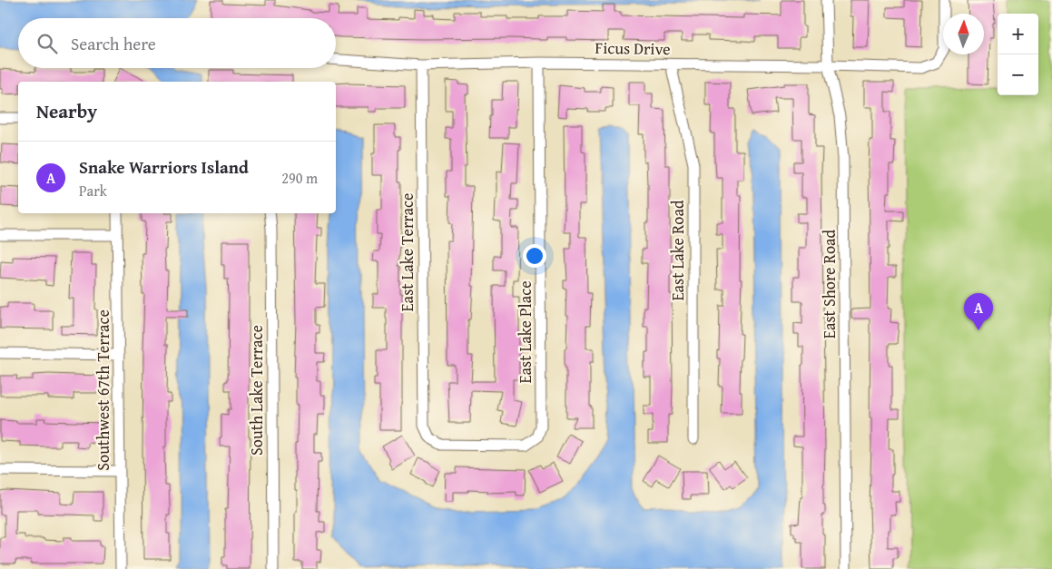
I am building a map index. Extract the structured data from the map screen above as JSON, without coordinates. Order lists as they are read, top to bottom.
{
  "streets": {
    "street": [
      "Ficus Drive",
      "East Lake Road",
      "East Lake Terrace",
      "East Shore Road",
      "East Lake Place",
      "Southwest 67th Terrace",
      "South Lake Terrace"
    ]
  },
  "crossings": [
    ["Ficus Drive", "East Lake Road"],
    ["Ficus Drive", "East Lake Terrace"],
    ["Ficus Drive", "East Shore Road"],
    ["Ficus Drive", "East Lake Place"],
    ["East Lake Terrace", "East Lake Place"]
  ],
  "north": "top",
  "page": {
    "map_buttons": ["+", "−"],
    "search": "Search here",
    "heading": "Nearby",
    "list": [
      {
        "mark": "A",
        "name": "Snake Warriors Island",
        "note": "Park",
        "value": "290 m"
      }
    ],
    "pins": "A"
  }
}
